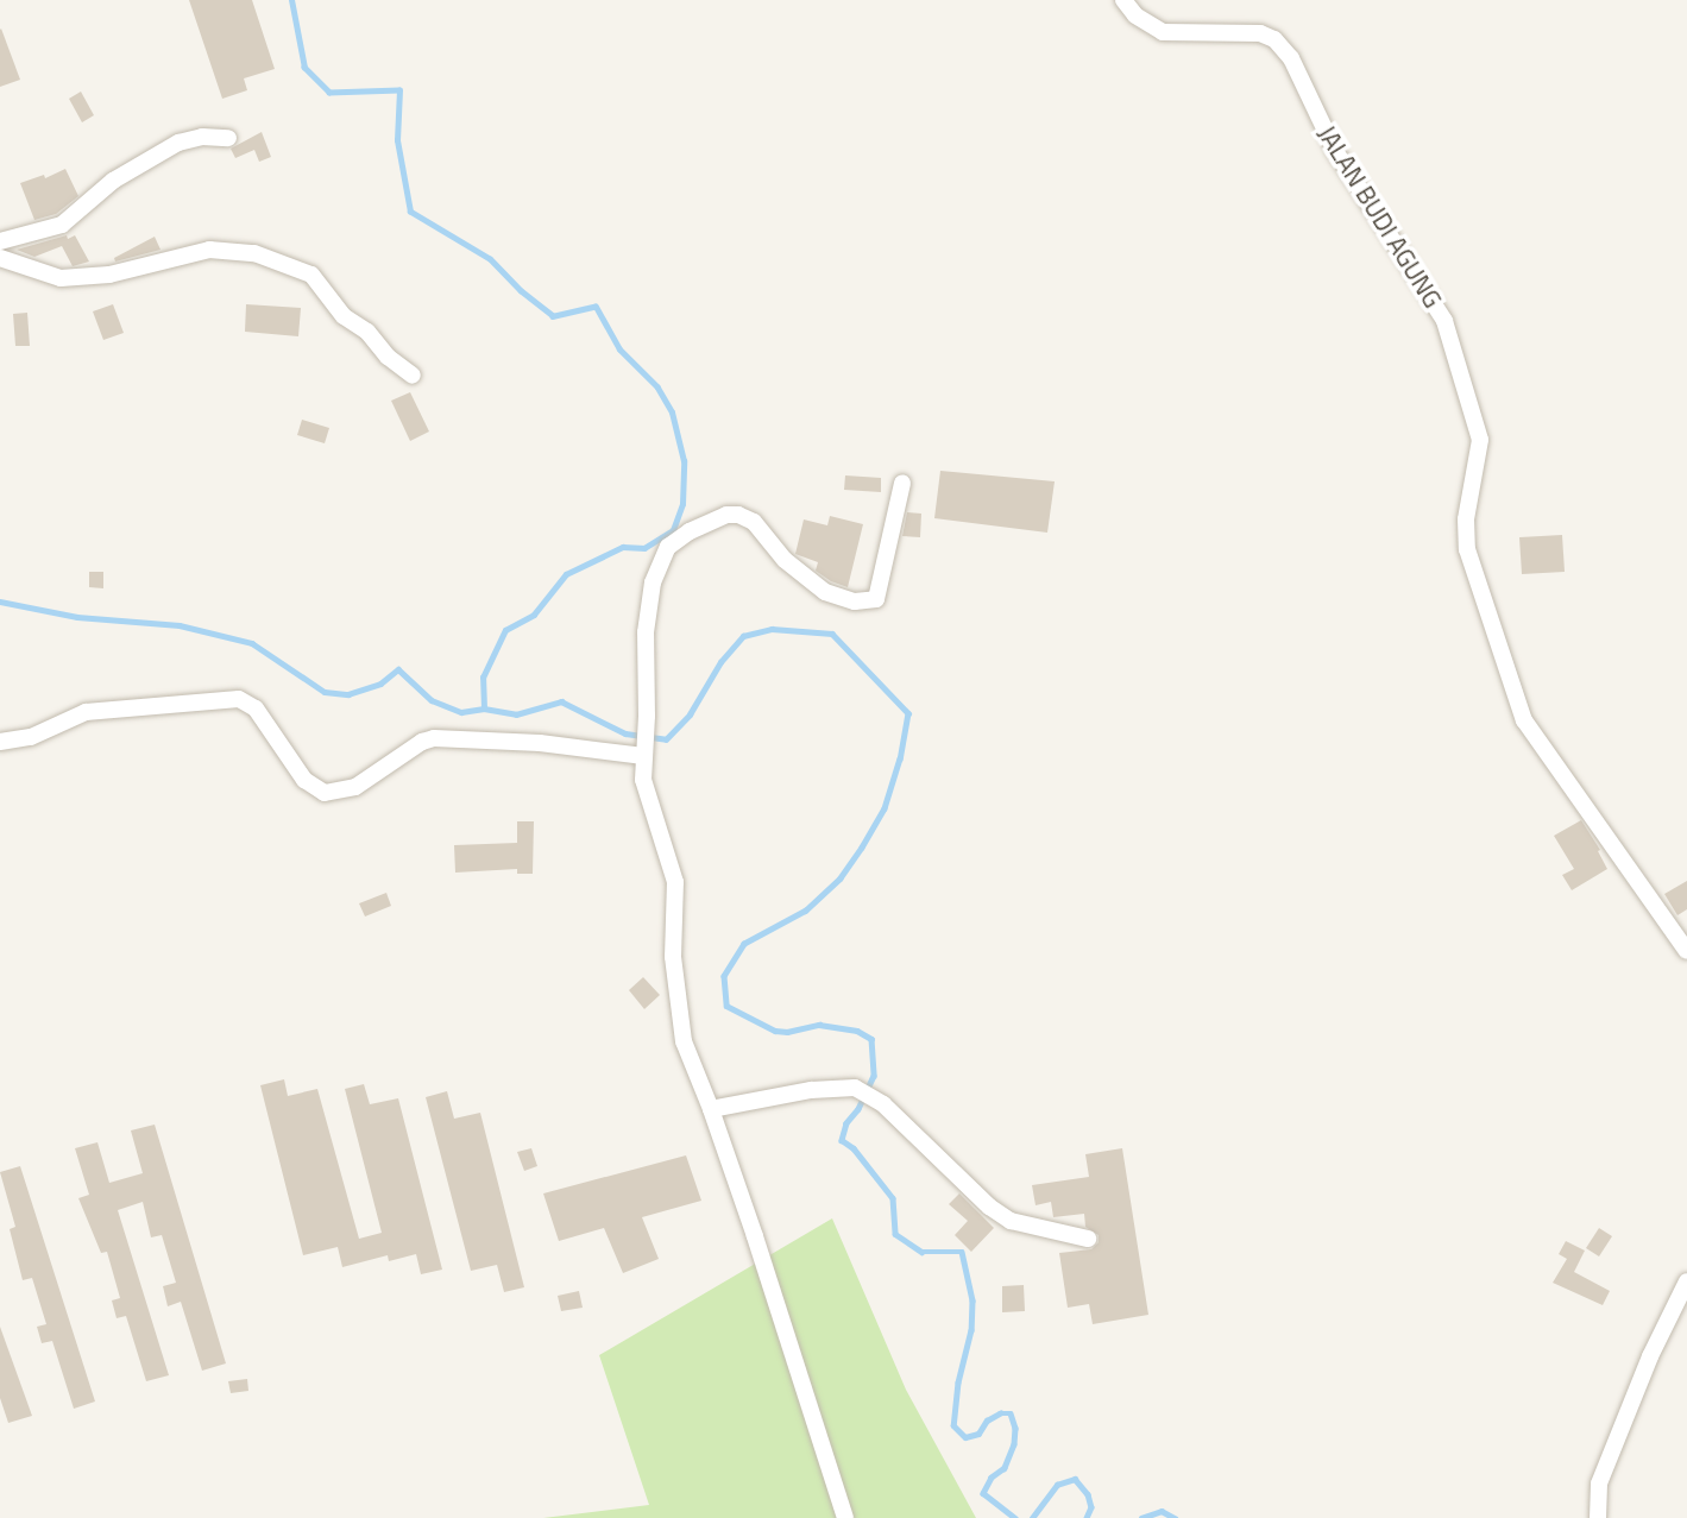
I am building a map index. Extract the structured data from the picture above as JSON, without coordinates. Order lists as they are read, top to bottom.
{
  "streets": {
    "street": ["JALAN BUDI AGUNG"]
  }
}
